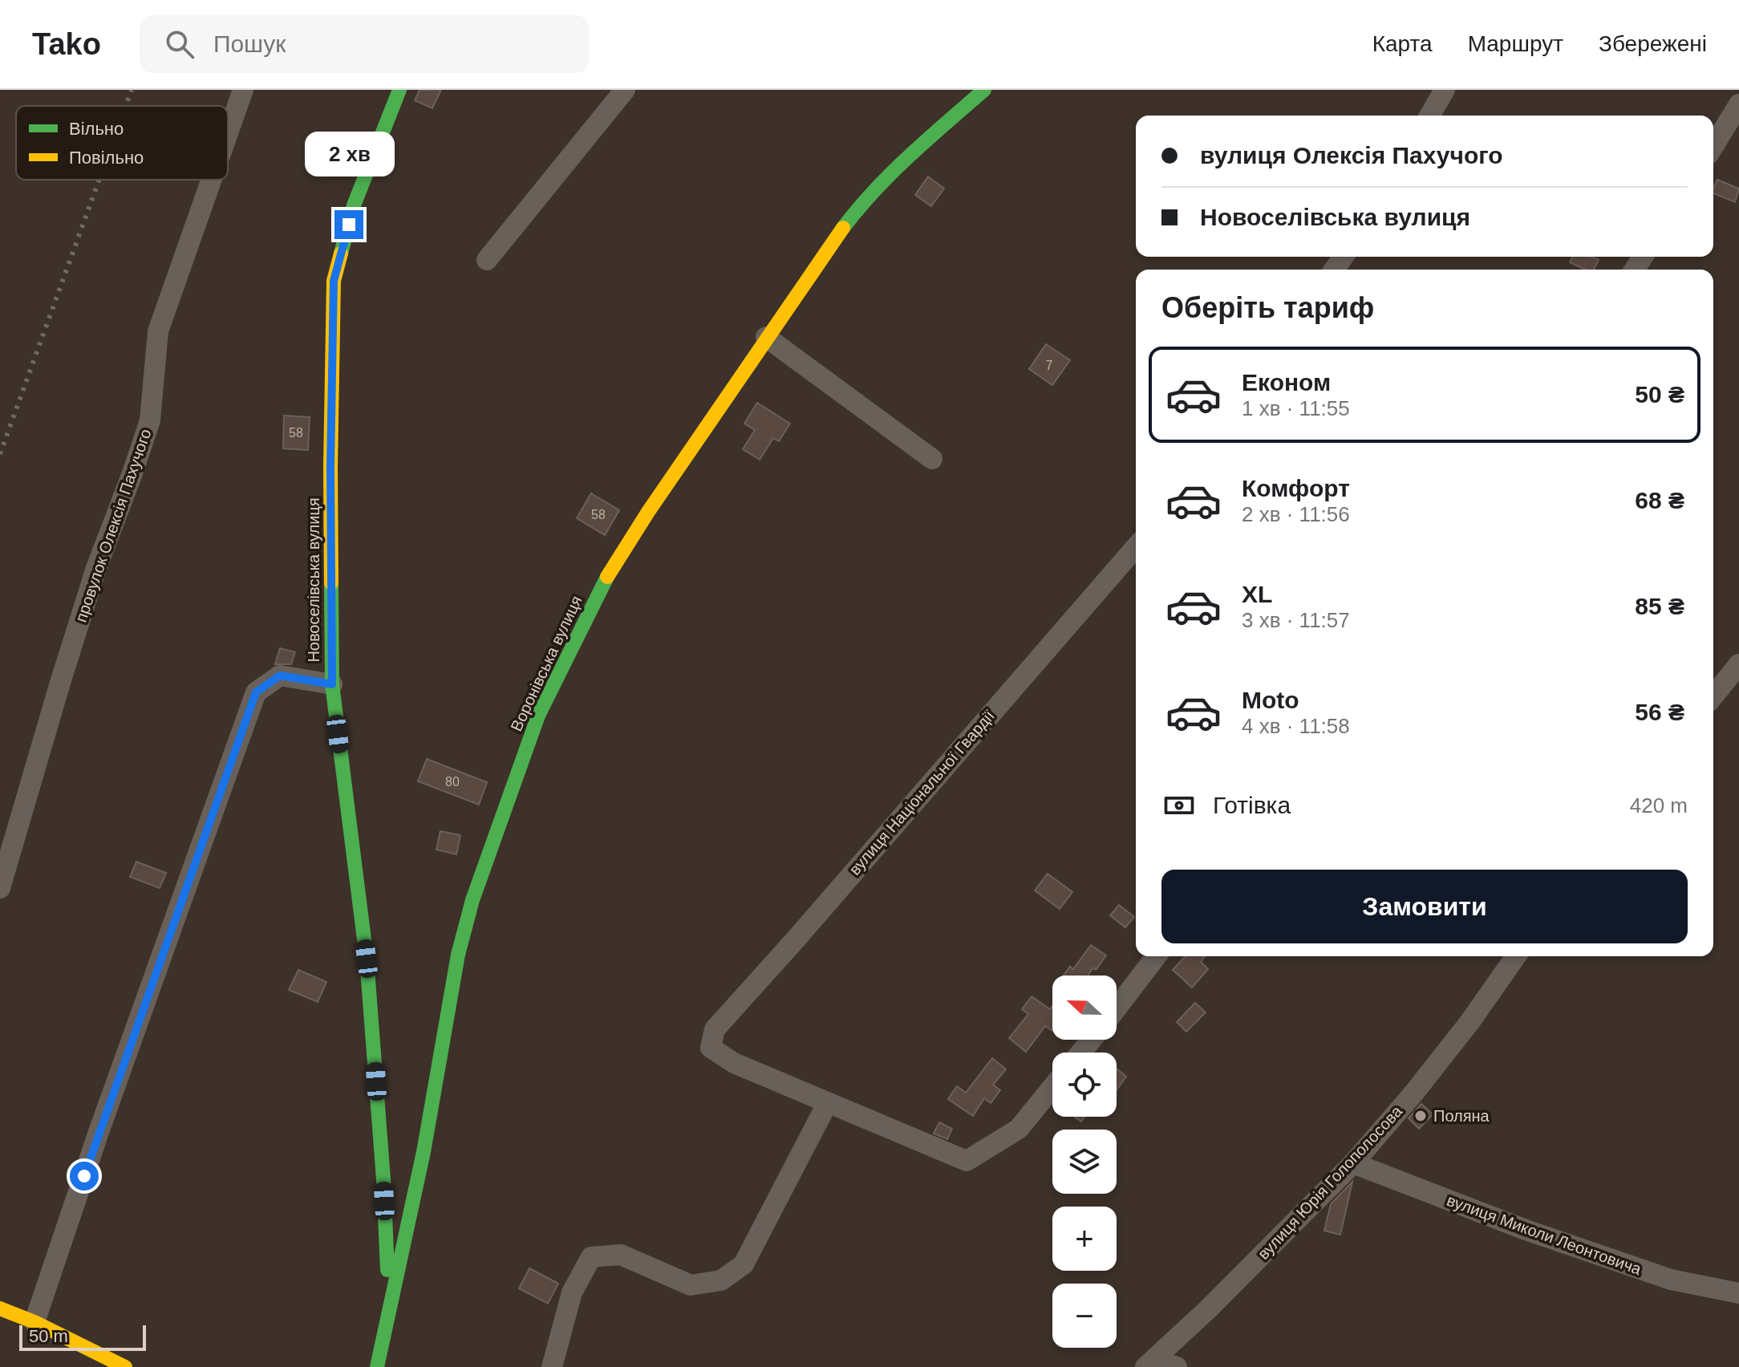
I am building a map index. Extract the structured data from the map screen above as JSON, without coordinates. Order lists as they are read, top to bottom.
{
  "streets": {
    "street": [
      "провулок Олексія Пахучого",
      "Новоселівська вулиця",
      "Воронівська вулиця",
      "вулиця Національної Гвардії",
      "вулиця Юрія Голополосова",
      "вулиця Миколи Леонтовича"
    ]
  },
  "crossings": [
    ["Новоселівська вулиця", "Воронівська вулиця"],
    ["вулиця Юрія Голополосова", "вулиця Миколи Леонтовича"]
  ],
  "places": ["Поляна"],
  "house_numbers": [
    "7",
    "58",
    "58",
    "80"
  ],
  "legend": ["Вільно", "Повільно"],
  "scale_bar": "50 m",
  "north": "left",
  "page": {
    "header": "Tako",
    "search": "Пошук",
    "nav": ["Карта", "Маршрут", "Збережені"],
    "banner": ["вулиця Олексія Пахучого", "Новоселівська вулиця"],
    "bubble": "2 хв",
    "heading": "Оберіть тариф",
    "list": [
      {
        "name": "Економ",
        "note": "1 хв · 11:55",
        "value": "50 ₴"
      },
      {
        "name": "Комфорт",
        "note": "2 хв · 11:56",
        "value": "68 ₴"
      },
      {
        "name": "XL",
        "note": "3 хв · 11:57",
        "value": "85 ₴"
      },
      {
        "name": "Moto",
        "note": "4 хв · 11:58",
        "value": "56 ₴"
      }
    ],
    "pay": ["Готівка", "420 m"],
    "buttons": "Замовити",
    "map_buttons": ["+", "−"],
    "scale": "50 m"
  }
}
